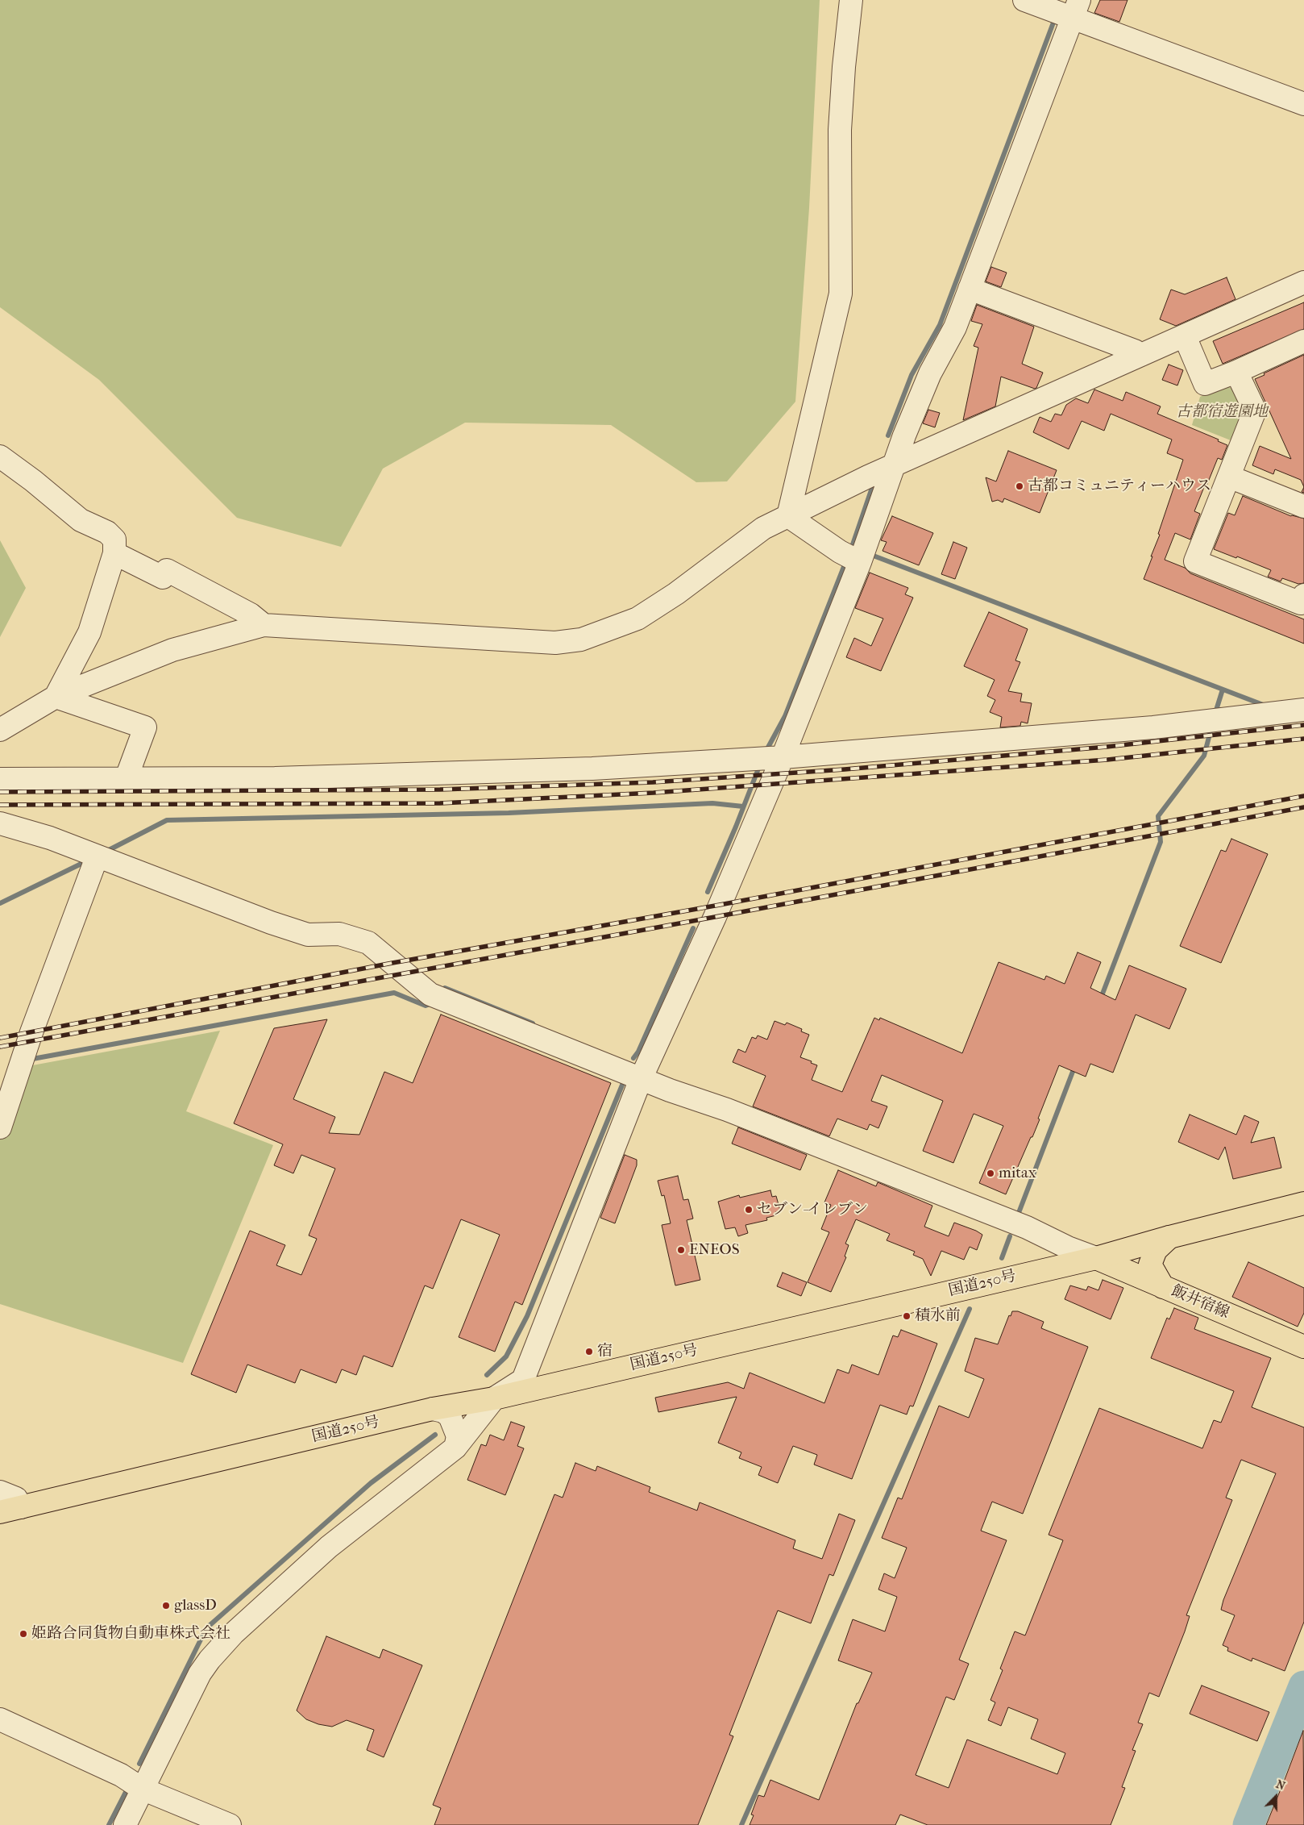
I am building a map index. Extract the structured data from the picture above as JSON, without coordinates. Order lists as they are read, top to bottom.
{
  "streets": {
    "main road": ["国道250号", "飯井宿線"]
  },
  "crossings": [
    ["国道250号", "飯井宿線"]
  ],
  "parks": ["古都宿遊園地"],
  "places": [
    "古都コミュニティーハウス",
    "mitax",
    "セブン-イレブン",
    "ENEOS",
    "積水前",
    "宿",
    "glassD",
    "姫路合同貨物自動車株式会社"
  ],
  "north": "top"
}
